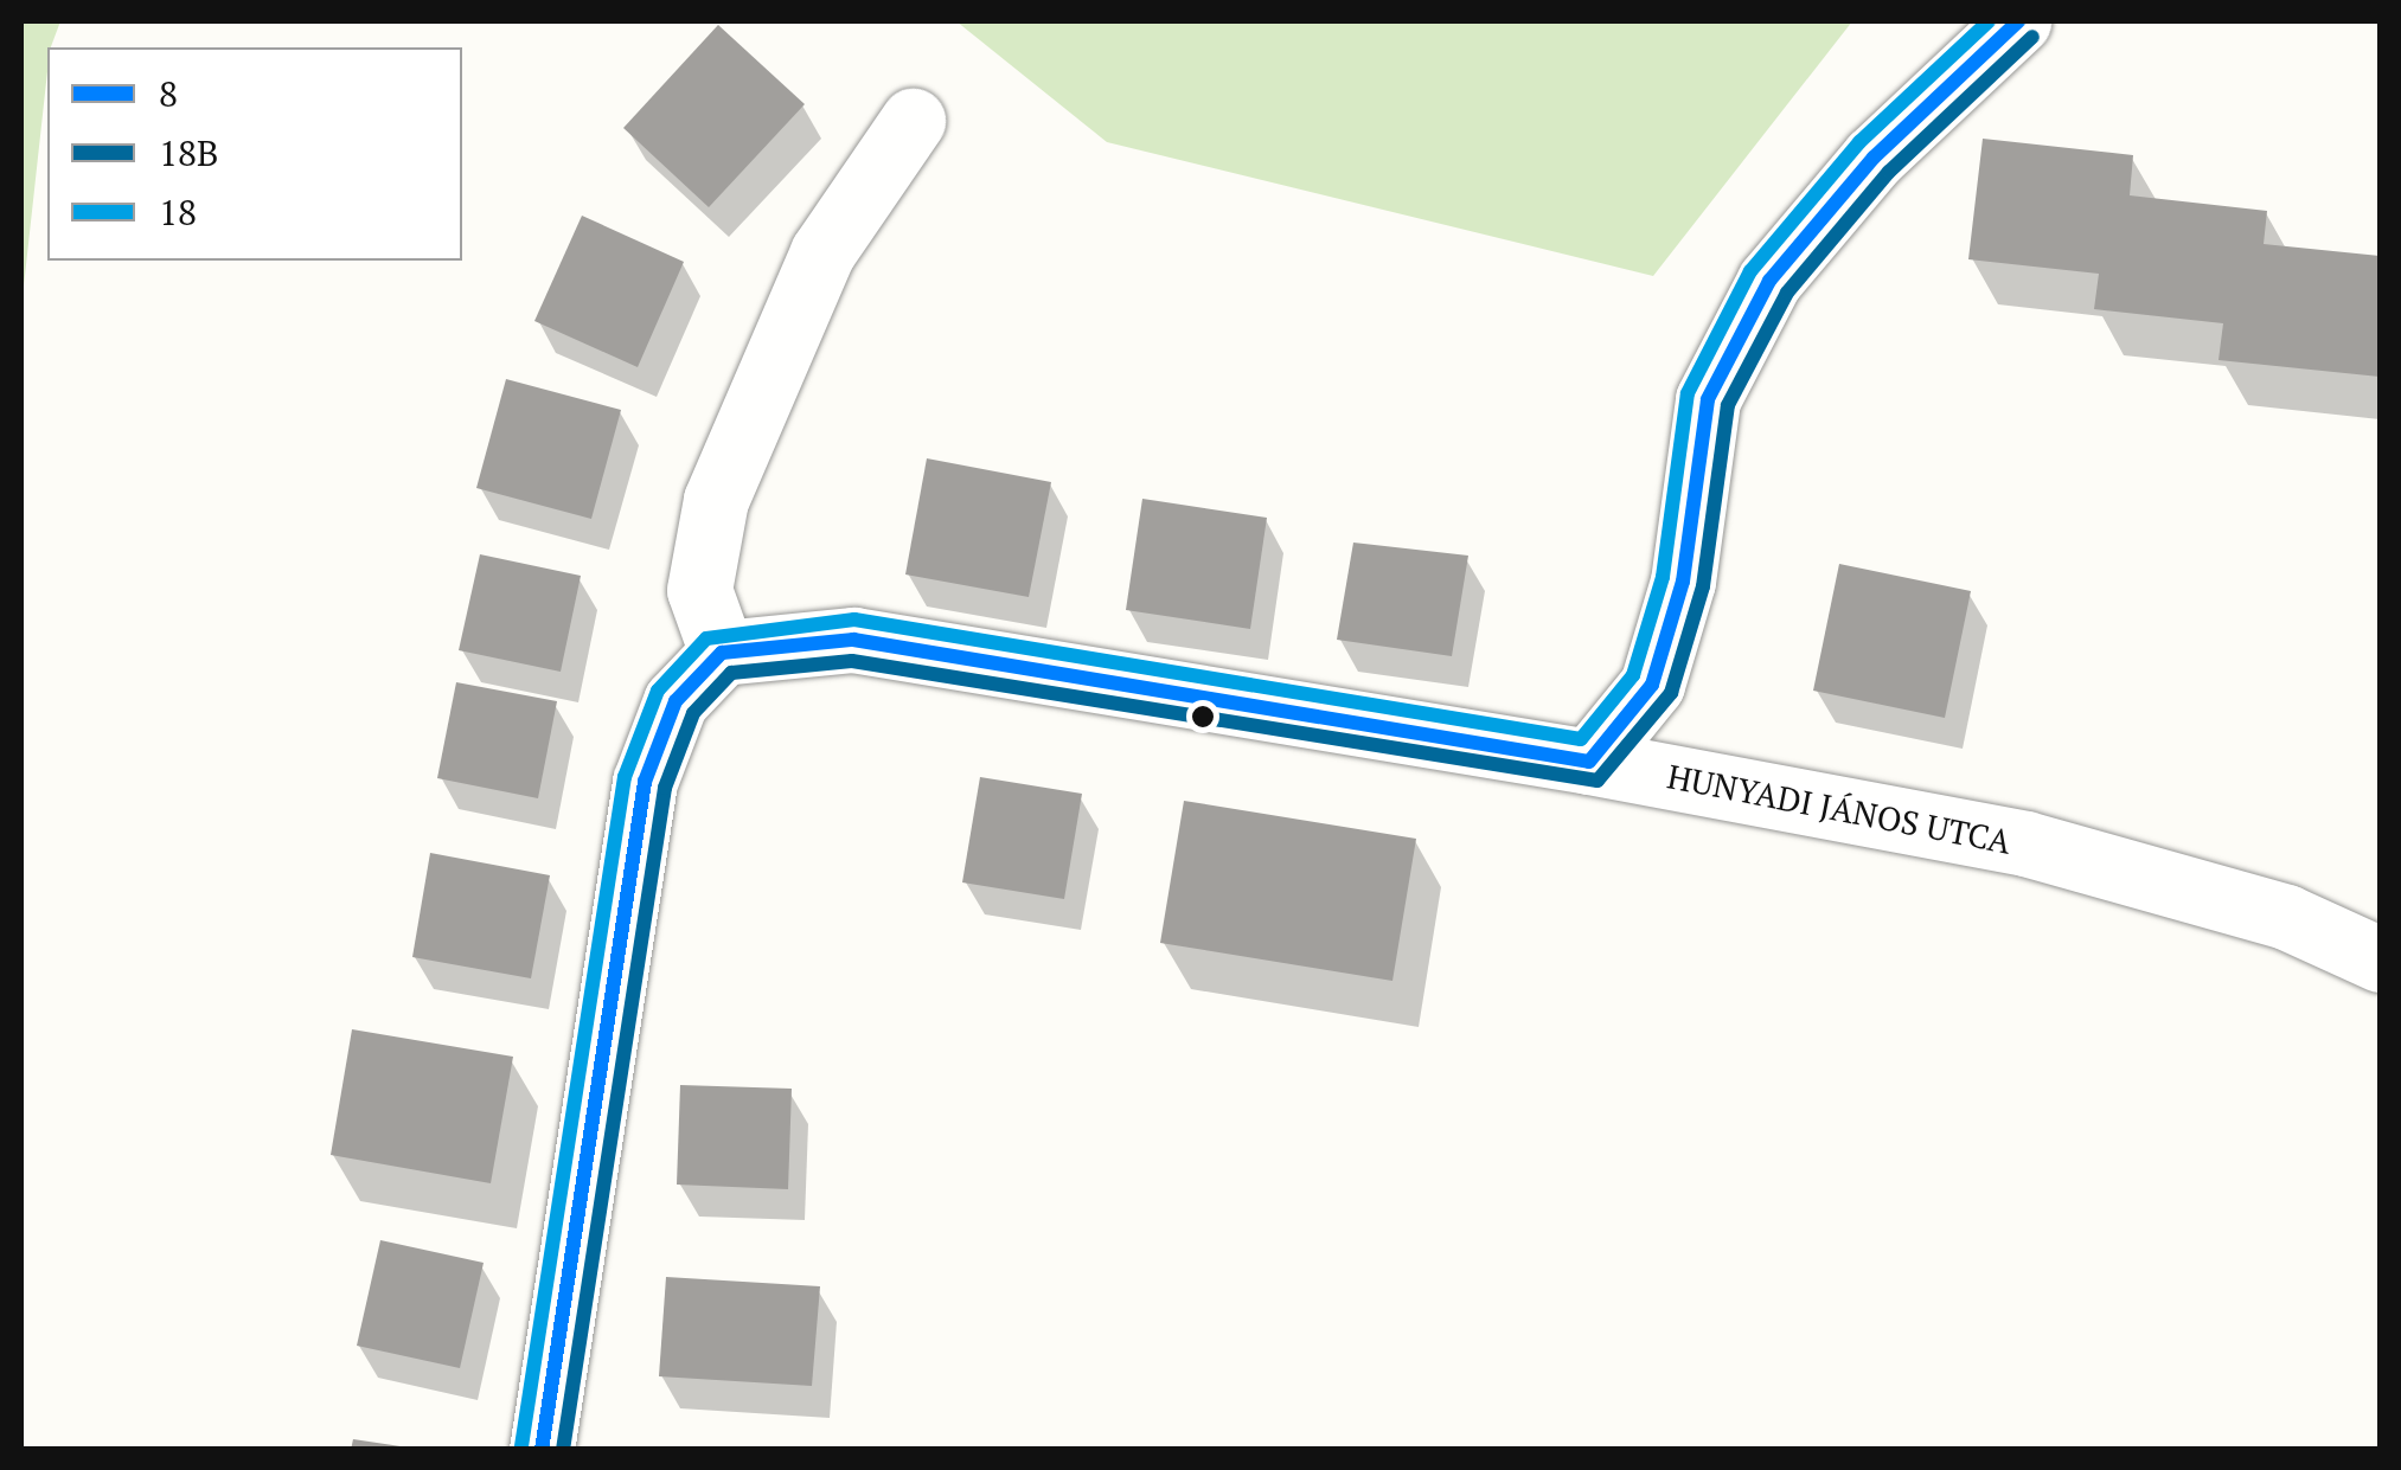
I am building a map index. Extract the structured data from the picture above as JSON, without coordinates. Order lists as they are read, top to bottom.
{
  "streets": {
    "street": ["HUNYADI JÁNOS UTCA"]
  },
  "lines": ["transit line 8", "transit line 18", "transit line 18B"],
  "legend": ["8", "18B", "18"]
}
